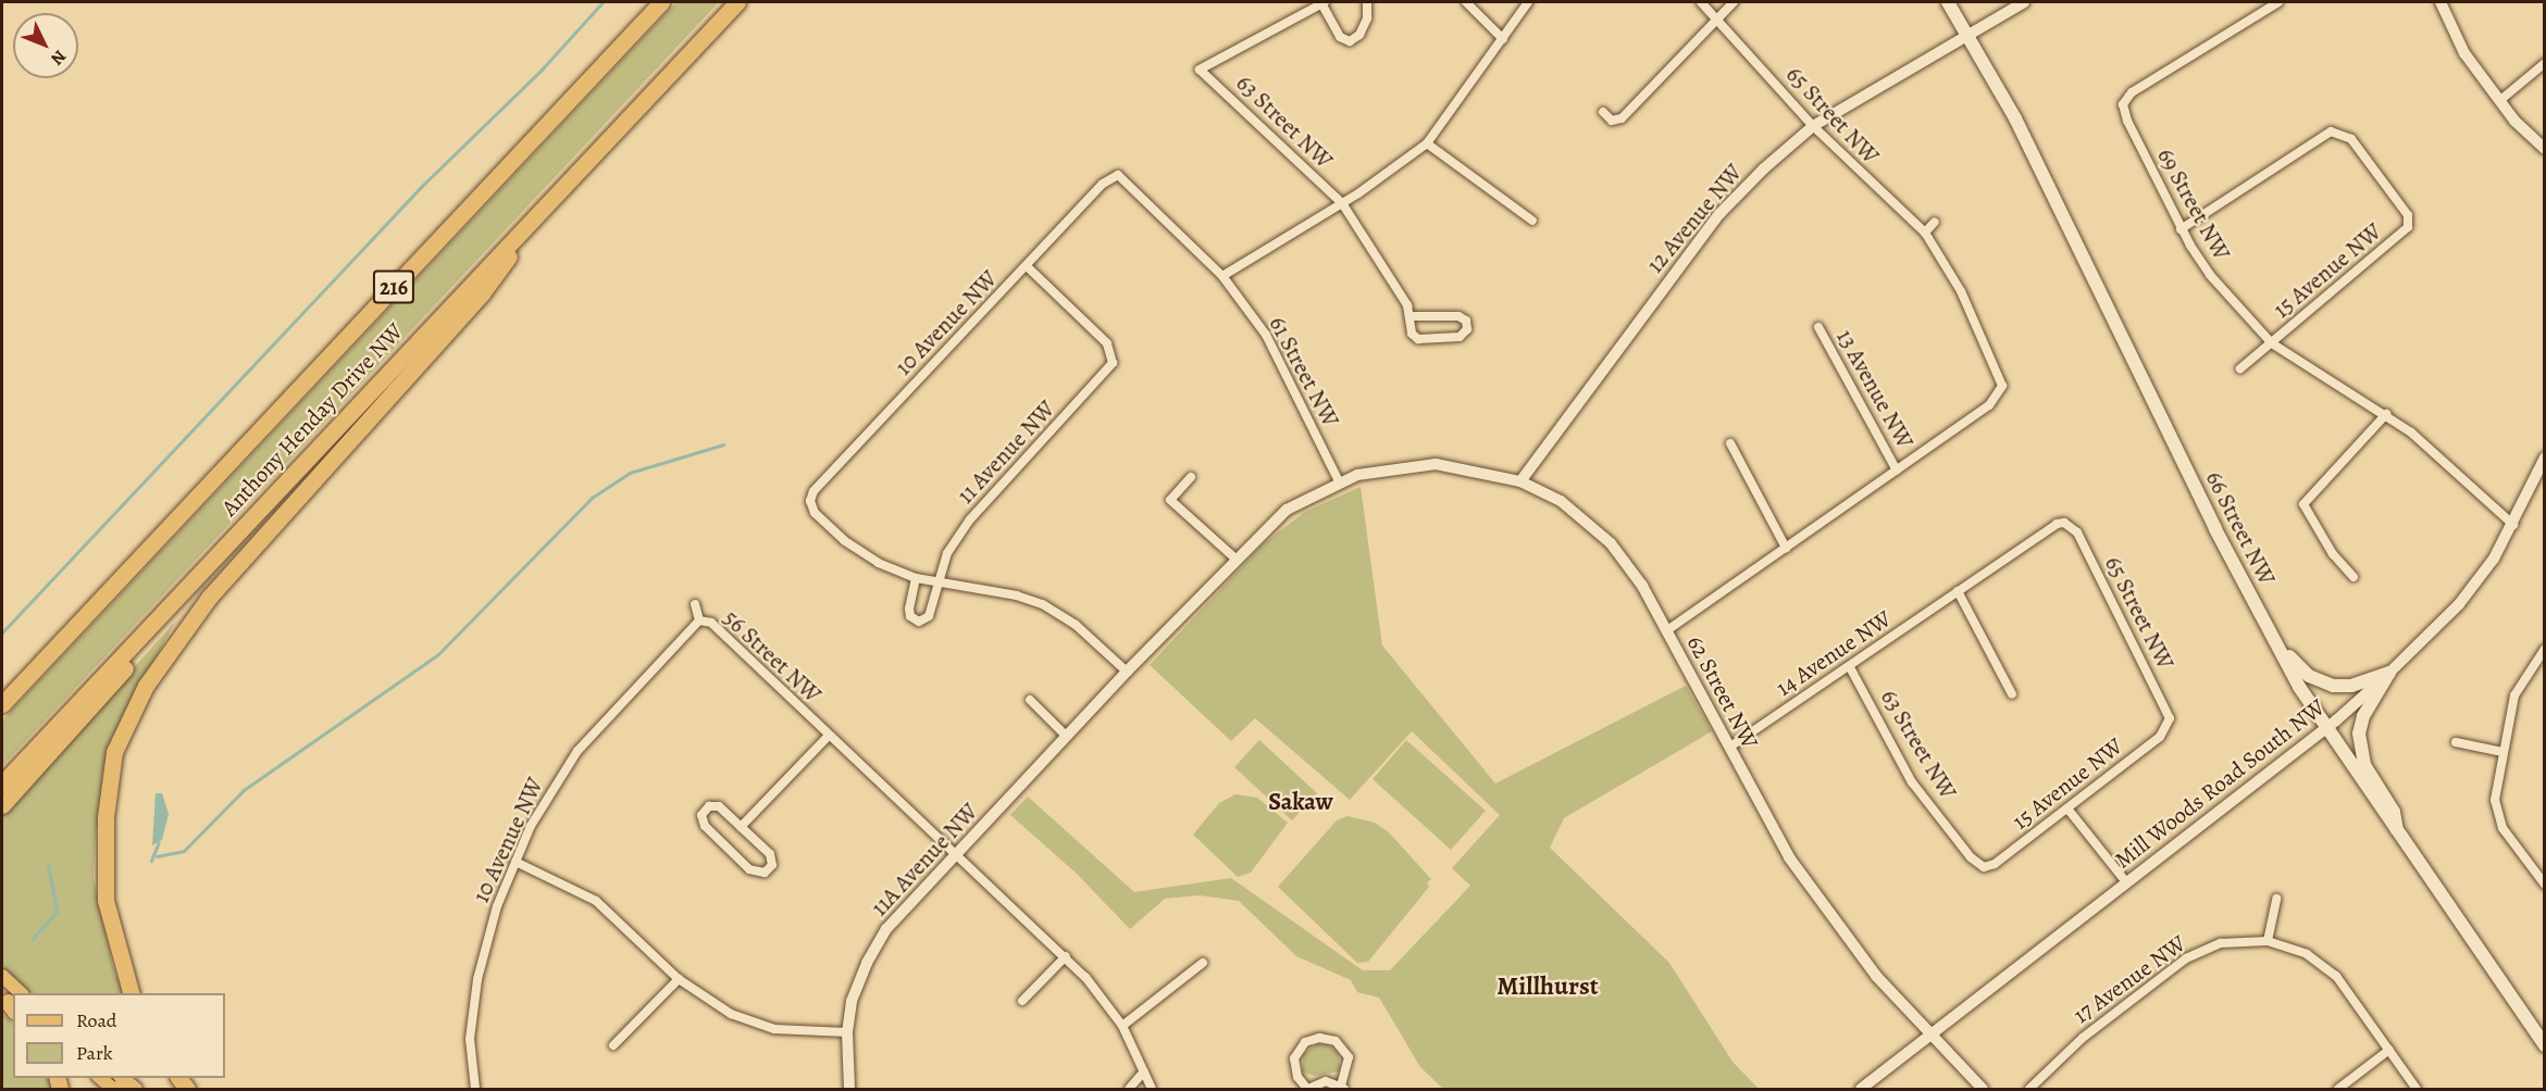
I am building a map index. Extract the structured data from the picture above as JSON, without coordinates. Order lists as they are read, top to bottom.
{
  "streets": {
    "highway": ["216", "Anthony Henday Drive NW"],
    "main road": ["66 Street NW"],
    "street": [
      "65 Street NW",
      "63 Street NW",
      "69 Street NW",
      "12 Avenue NW",
      "15 Avenue NW",
      "10 Avenue NW",
      "61 Street NW",
      "13 Avenue NW",
      "11 Avenue NW",
      "14 Avenue NW",
      "56 Street NW",
      "62 Street NW",
      "Mill Woods Road South NW",
      "11A Avenue NW",
      "17 Avenue NW"
    ]
  },
  "crossings": [
    ["65 Street NW", "12 Avenue NW"],
    ["65 Street NW", "15 Avenue NW"],
    ["65 Street NW", "13 Avenue NW"],
    ["65 Street NW", "14 Avenue NW"],
    ["63 Street NW", "15 Avenue NW"],
    ["63 Street NW", "14 Avenue NW"],
    ["69 Street NW", "15 Avenue NW"],
    ["69 Street NW", "Mill Woods Road South NW"],
    ["12 Avenue NW", "66 Street NW"],
    ["12 Avenue NW", "62 Street NW"],
    ["10 Avenue NW", "61 Street NW"],
    ["10 Avenue NW", "11 Avenue NW"],
    ["10 Avenue NW", "56 Street NW"],
    ["61 Street NW", "62 Street NW"],
    ["61 Street NW", "11A Avenue NW"],
    ["13 Avenue NW", "62 Street NW"],
    ["66 Street NW", "Mill Woods Road South NW"],
    ["14 Avenue NW", "62 Street NW"],
    ["56 Street NW", "11A Avenue NW"],
    ["62 Street NW", "Mill Woods Road South NW"],
    ["62 Street NW", "11A Avenue NW"]
  ],
  "districts": ["Sakaw", "Millhurst"],
  "legend": ["Road", "Park"],
  "north": "bottom right"
}
